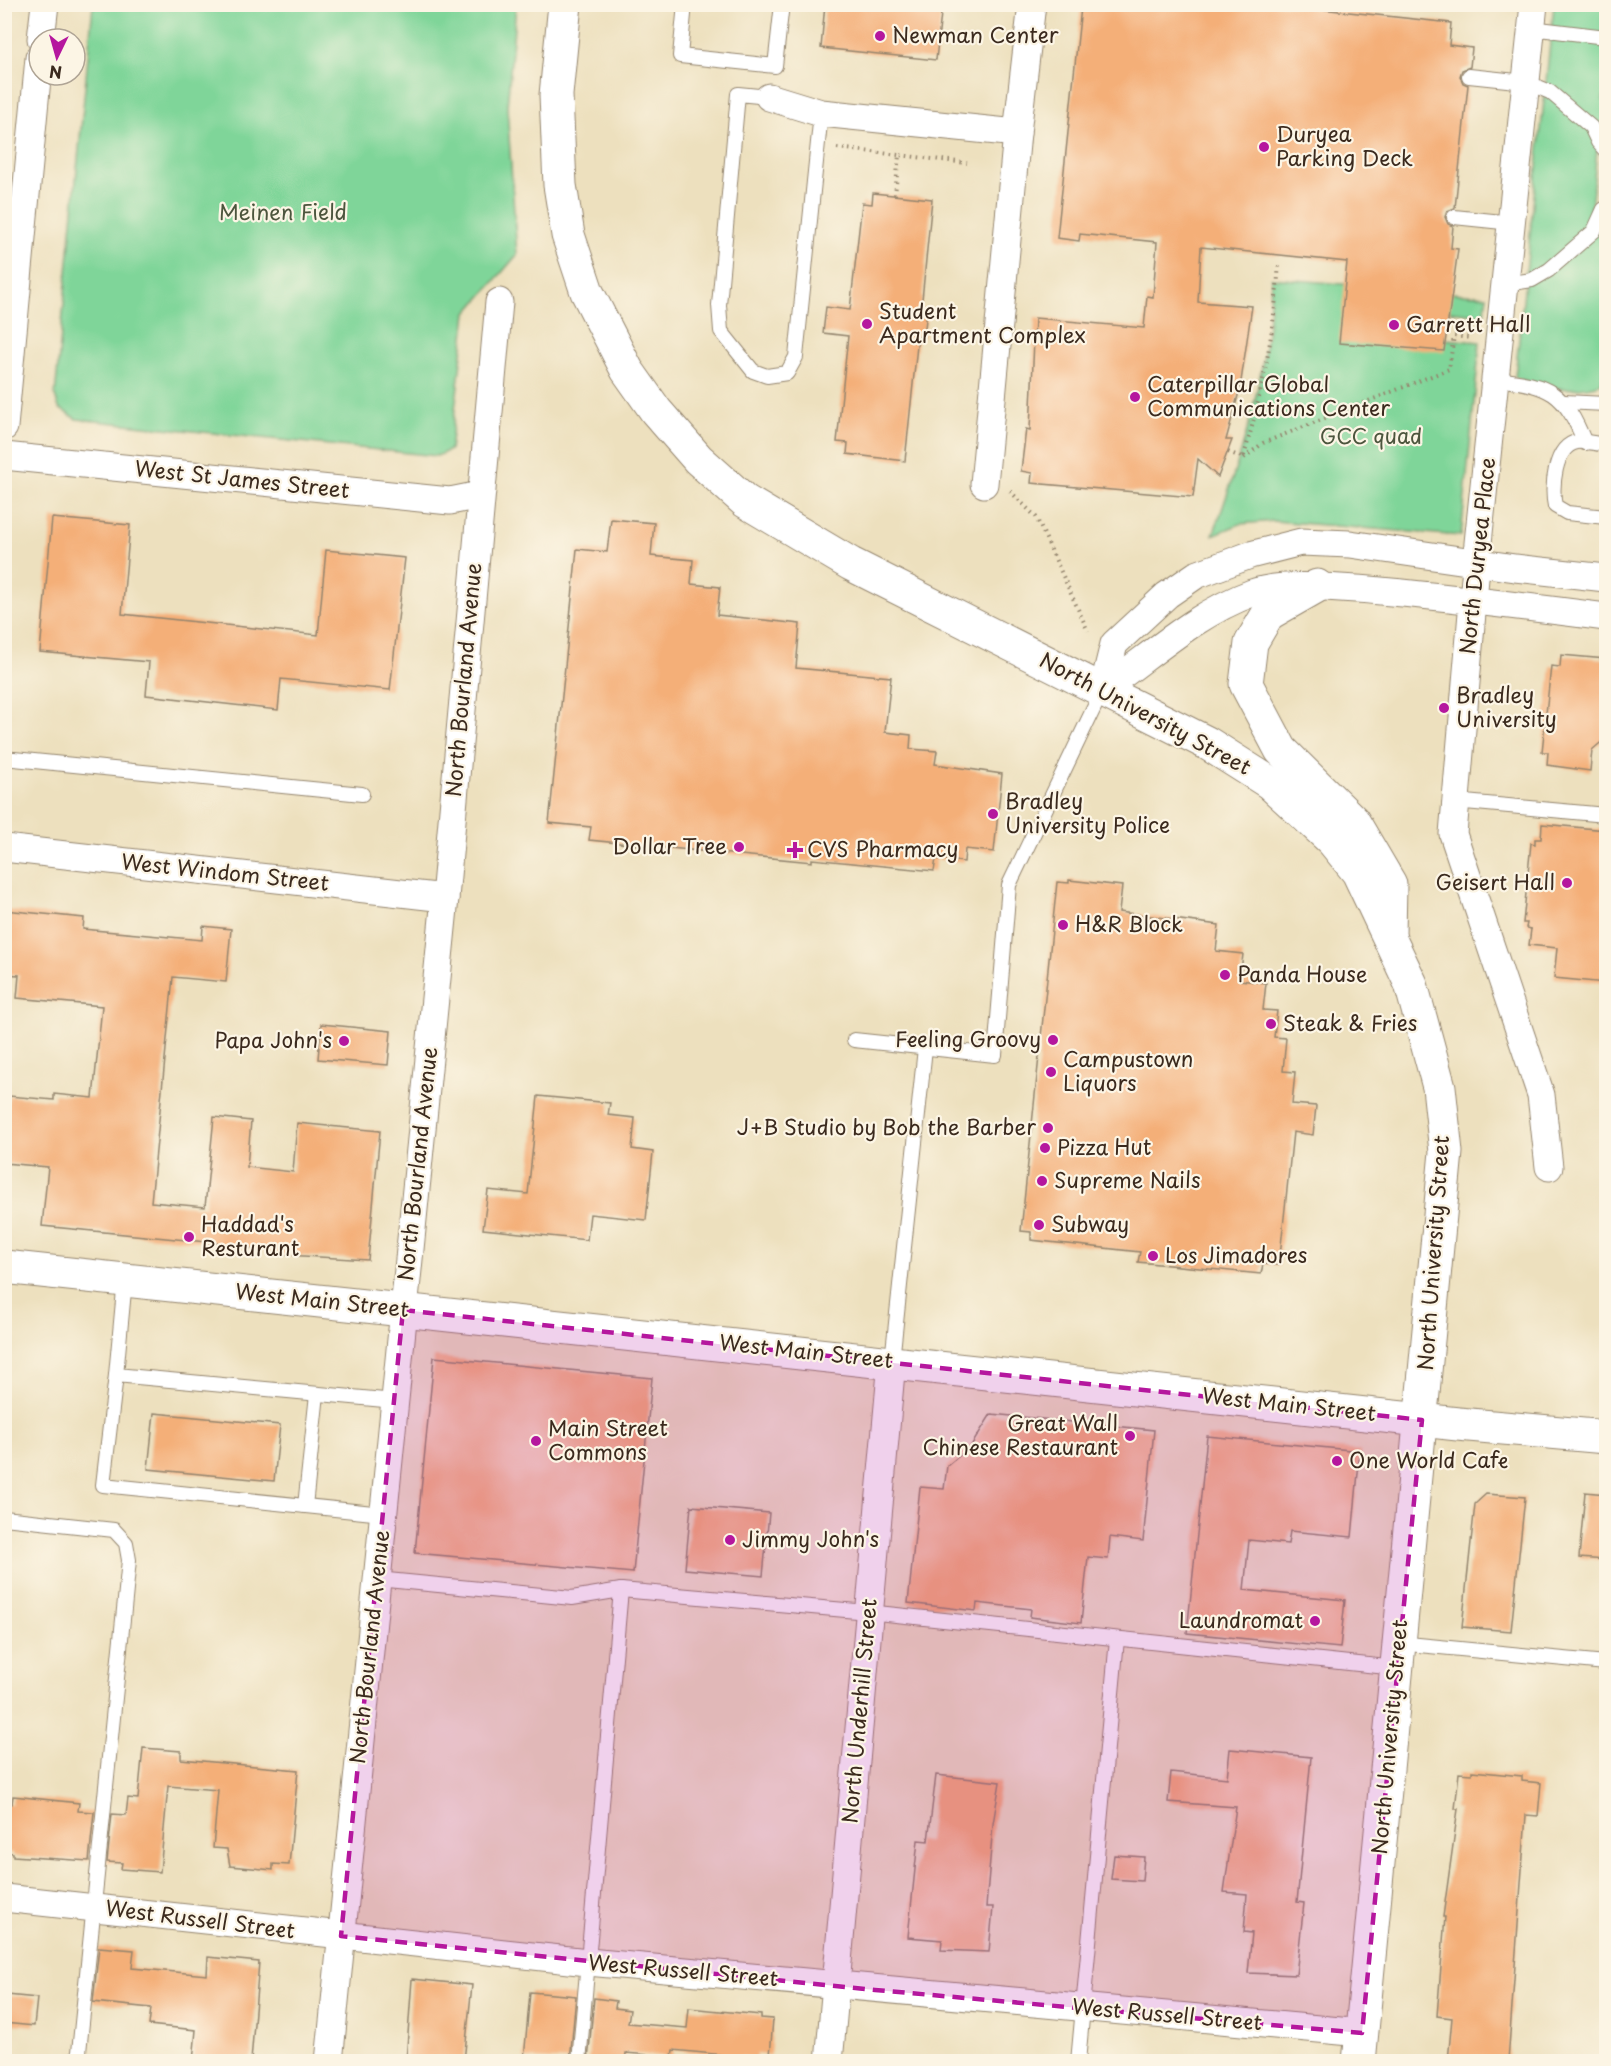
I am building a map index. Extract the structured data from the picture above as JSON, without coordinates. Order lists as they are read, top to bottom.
{
  "streets": {
    "main road": ["North University Street", "West Main Street"],
    "street": [
      "West St James Street",
      "North Duryea Place",
      "North Bourland Avenue",
      "West Windom Street",
      "North Underhill Street",
      "West Russell Street"
    ]
  },
  "crossings": [
    ["West St James Street", "North Bourland Avenue"],
    ["North Bourland Avenue", "West Windom Street"],
    ["North Bourland Avenue", "West Main Street"],
    ["North Bourland Avenue", "West Russell Street"],
    ["North University Street", "West Main Street"],
    ["North University Street", "West Russell Street"],
    ["West Main Street", "North Underhill Street"],
    ["North Underhill Street", "West Russell Street"]
  ],
  "parks": ["Meinen Field", "GCC quad"],
  "places": {
    "other": [
      "Newman Center",
      "Duryea Parking Deck",
      "Student Apartment Complex",
      "Garrett Hall",
      "Caterpillar Global Communications Center",
      "Bradley University",
      "Bradley University Police",
      "Dollar Tree",
      "Geisert Hall",
      "H&R Block",
      "Panda House",
      "Steak & Fries",
      "Feeling Groovy",
      "Papa John's",
      "Campustown Liquors",
      "J+B Studio by Bob the Barber",
      "Pizza Hut",
      "Supreme Nails",
      "Subway",
      "Haddad's Resturant",
      "Los Jimadores",
      "Great Wall Chinese Restaurant",
      "Main Street Commons",
      "One World Cafe",
      "Jimmy John's",
      "Laundromat"
    ],
    "health": ["CVS Pharmacy"]
  },
  "north": "bottom"
}
